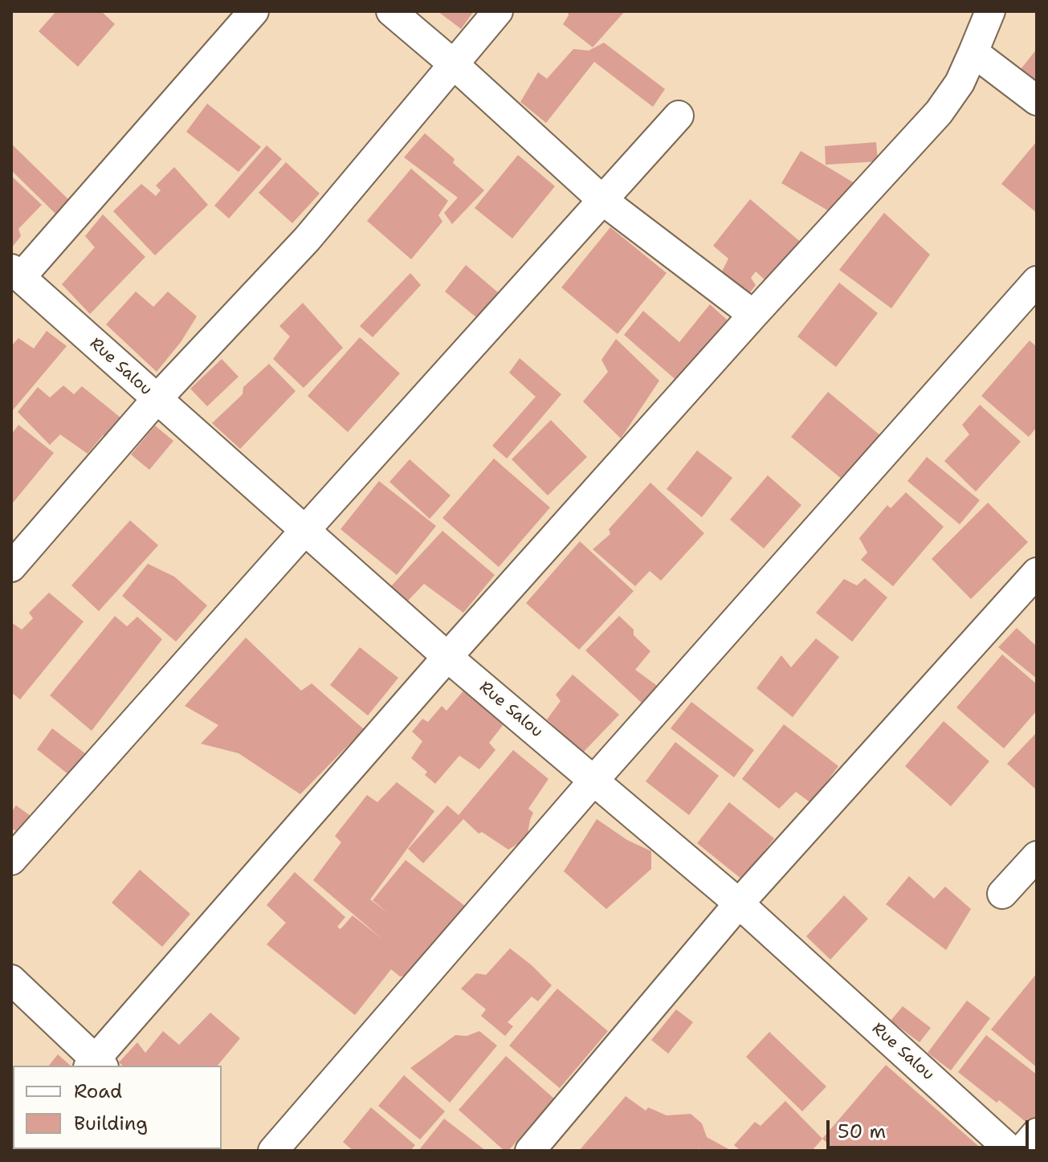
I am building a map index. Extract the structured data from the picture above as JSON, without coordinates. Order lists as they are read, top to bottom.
{
  "streets": {
    "street": ["Rue Salou"]
  },
  "legend": ["Road", "Building"],
  "scale_bar": "50 m"
}
